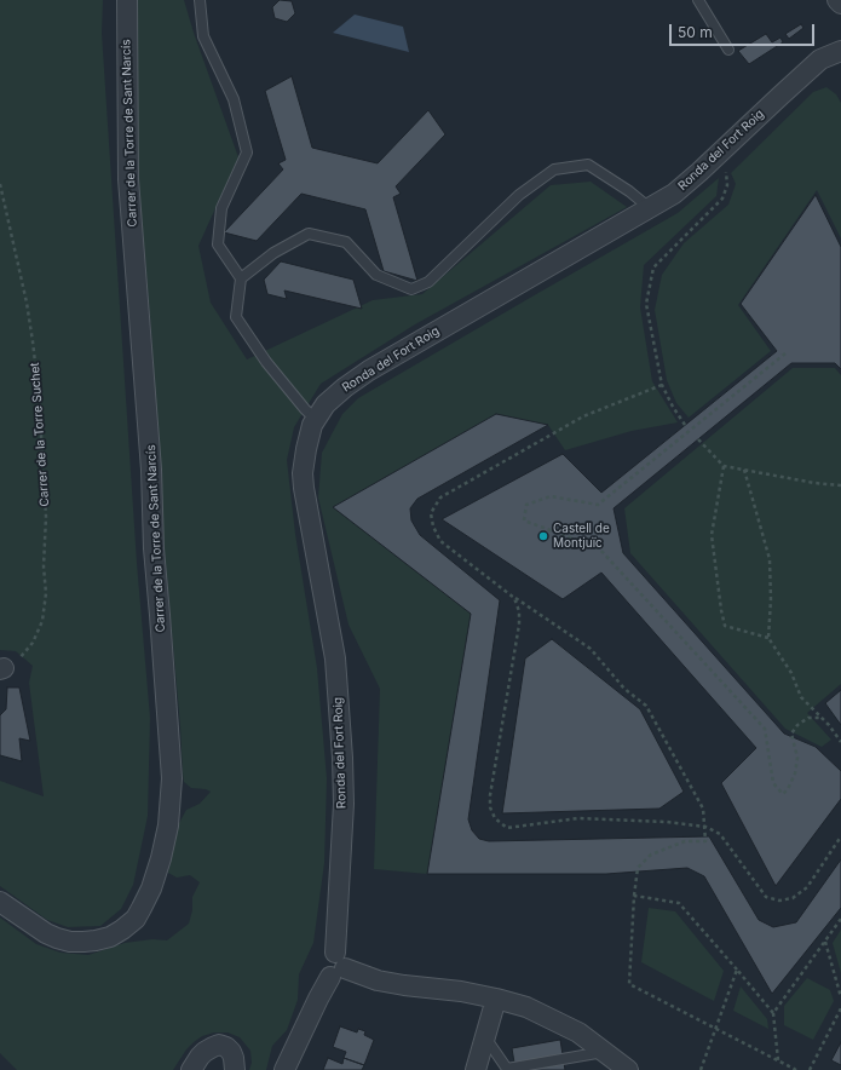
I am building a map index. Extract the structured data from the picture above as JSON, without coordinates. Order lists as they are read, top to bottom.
{
  "streets": {
    "street": ["Carrer de la Torre de Sant Narcís", "Ronda del Fort Roig"],
    "path": ["Carrer de la Torre Suchet"]
  },
  "places": ["Castell de Montjuïc"],
  "scale_bar": "50 m"
}
